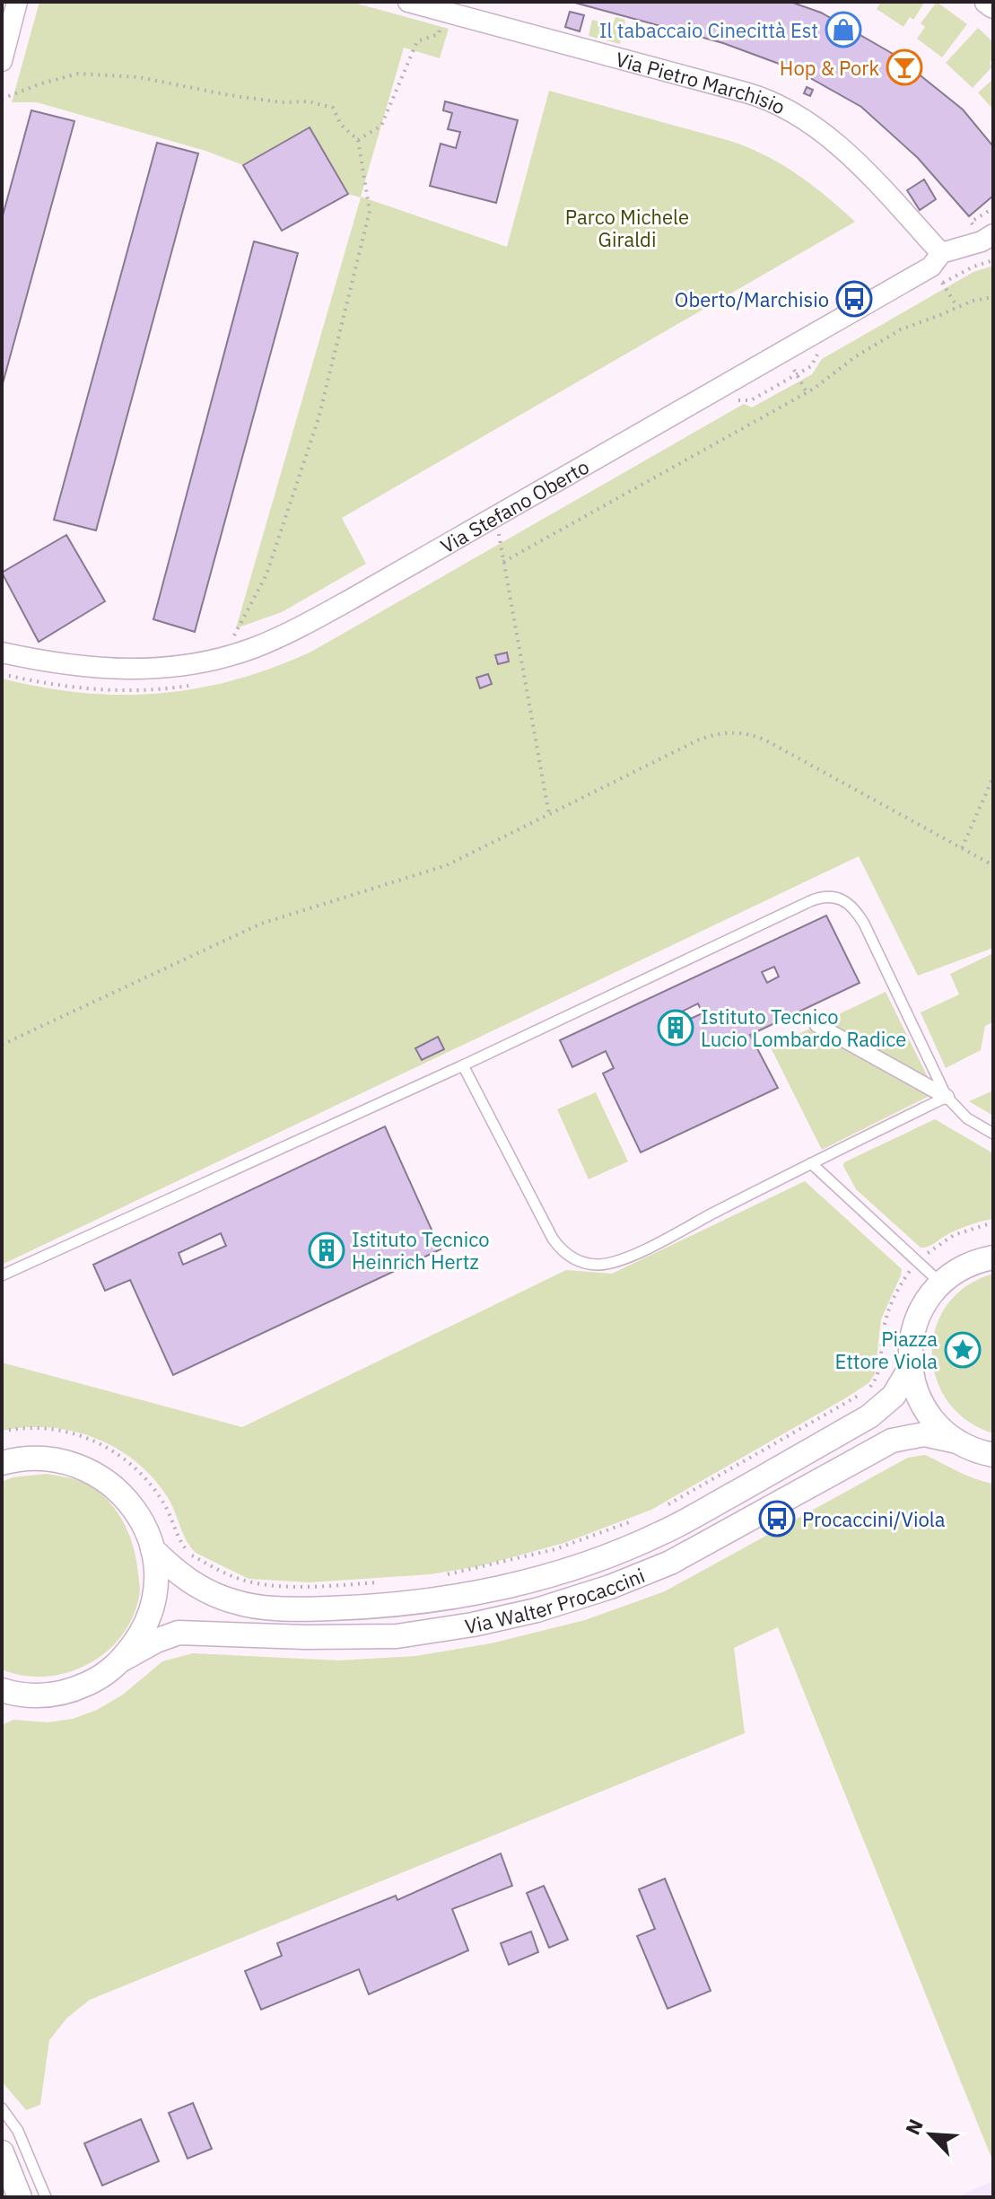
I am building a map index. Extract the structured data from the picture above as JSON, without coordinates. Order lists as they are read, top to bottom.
{
  "streets": {
    "street": ["Via Pietro Marchisio", "Via Stefano Oberto", "Via Walter Procaccini"]
  },
  "crossings": [
    ["Via Pietro Marchisio", "Via Stefano Oberto"]
  ],
  "parks": ["Parco Michele Giraldi"],
  "places": {
    "shop": ["Il tabaccaio Cinecittà Est"],
    "bar": ["Hop & Pork"],
    "bus stop": ["Oberto/Marchisio", "Procaccini/Viola"],
    "building": ["Istituto Tecnico Lucio Lombardo Radice", "Istituto Tecnico Heinrich Hertz"],
    "place": ["Piazza Ettore Viola"]
  },
  "north": "top left"
}
